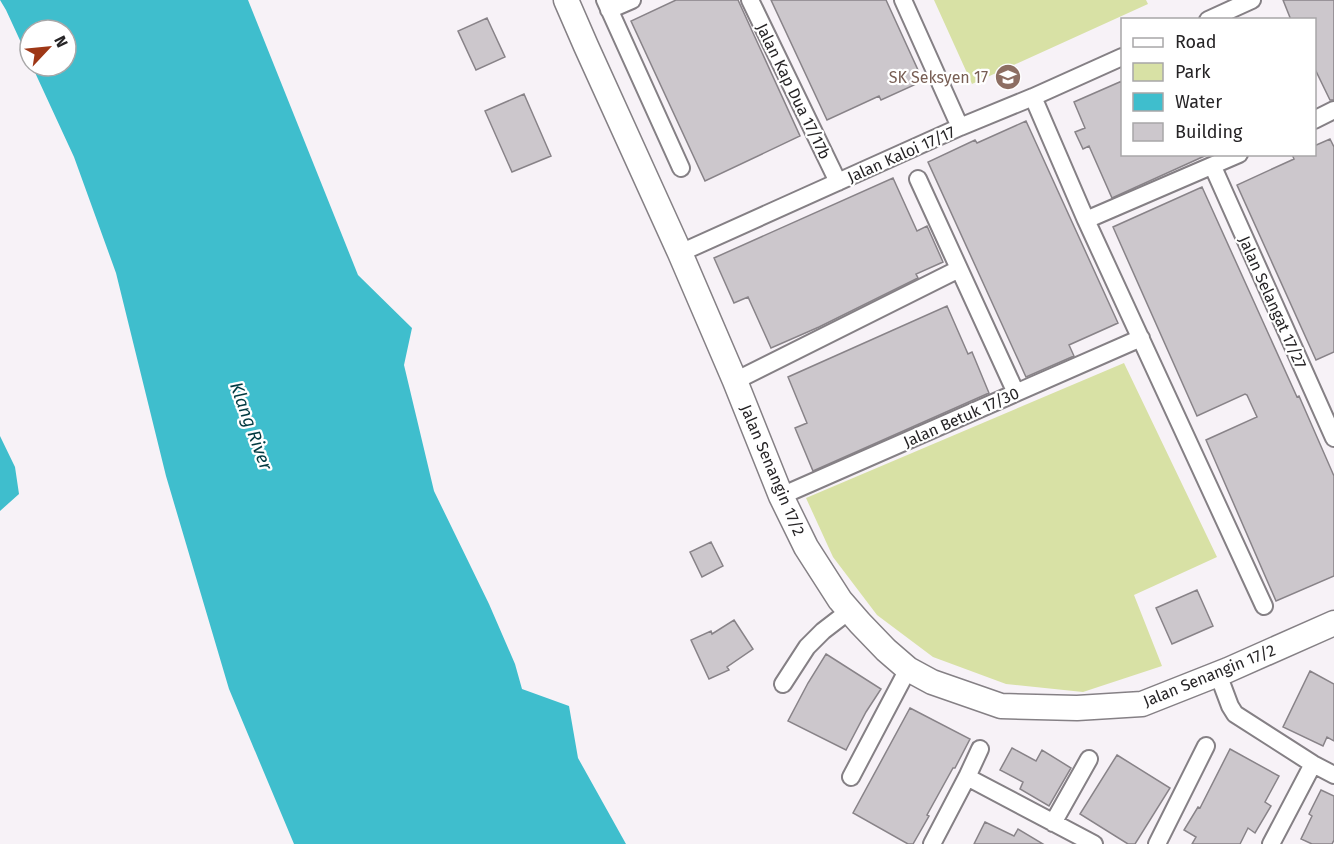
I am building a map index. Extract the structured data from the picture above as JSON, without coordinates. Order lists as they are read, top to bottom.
{
  "streets": {
    "street": [
      "Jalan Kap Dua 17/17b",
      "Jalan Kaloi 17/17",
      "Jalan Selangat 17/27",
      "Jalan Betuk 17/30",
      "Jalan Senangin 17/2"
    ]
  },
  "crossings": [
    ["Jalan Kap Dua 17/17b", "Jalan Kaloi 17/17"],
    ["Jalan Kaloi 17/17", "Jalan Senangin 17/2"],
    ["Jalan Betuk 17/30", "Jalan Senangin 17/2"]
  ],
  "water": ["Klang River"],
  "places": {
    "school or university": ["SK Seksyen 17"]
  },
  "legend": [
    "Road",
    "Park",
    "Water",
    "Building"
  ],
  "north": "top right"
}
